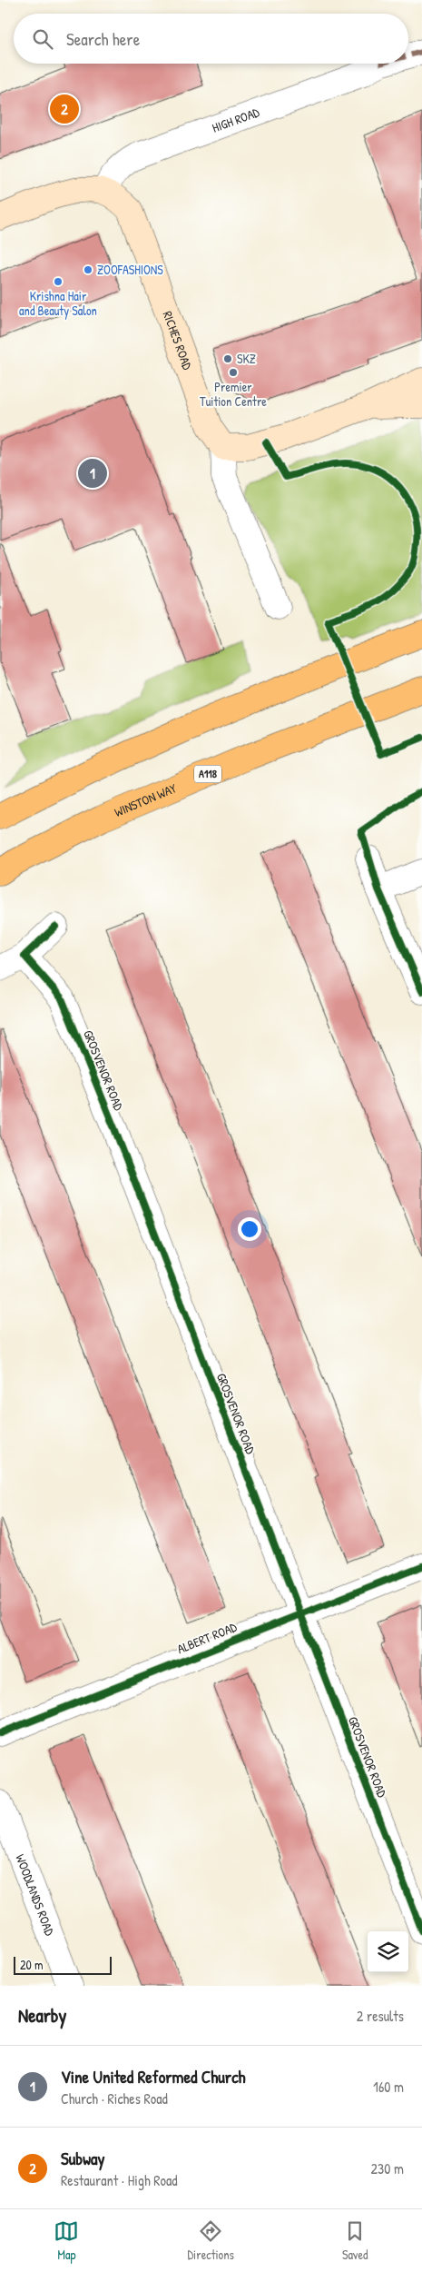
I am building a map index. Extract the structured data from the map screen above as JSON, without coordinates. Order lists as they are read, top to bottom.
{
  "streets": {
    "main road": ["A118", "WINSTON WAY"],
    "street": [
      "HIGH ROAD",
      "RICHES ROAD",
      "GROSVENOR ROAD",
      "ALBERT ROAD",
      "WOODLANDS ROAD"
    ]
  },
  "crossings": [
    ["HIGH ROAD", "RICHES ROAD"],
    ["GROSVENOR ROAD", "ALBERT ROAD"]
  ],
  "places": [
    "ZOOFASHIONS",
    "Krishna Hair and Beauty Salon",
    "SKZ",
    "Premier Tuition Centre"
  ],
  "scale_bar": "20 m",
  "page": {
    "search": "Search here",
    "pins": ["2", "1"],
    "scale": "20 m",
    "heading": ["Nearby", "2 results"],
    "list": [
      {
        "mark": "1",
        "name": "Vine United Reformed Church",
        "note": "Church · Riches Road",
        "value": "160 m"
      },
      {
        "mark": "2",
        "name": "Subway",
        "note": "Restaurant · High Road",
        "value": "230 m"
      }
    ],
    "nav": ["Map", "Directions", "Saved"]
  }
}
